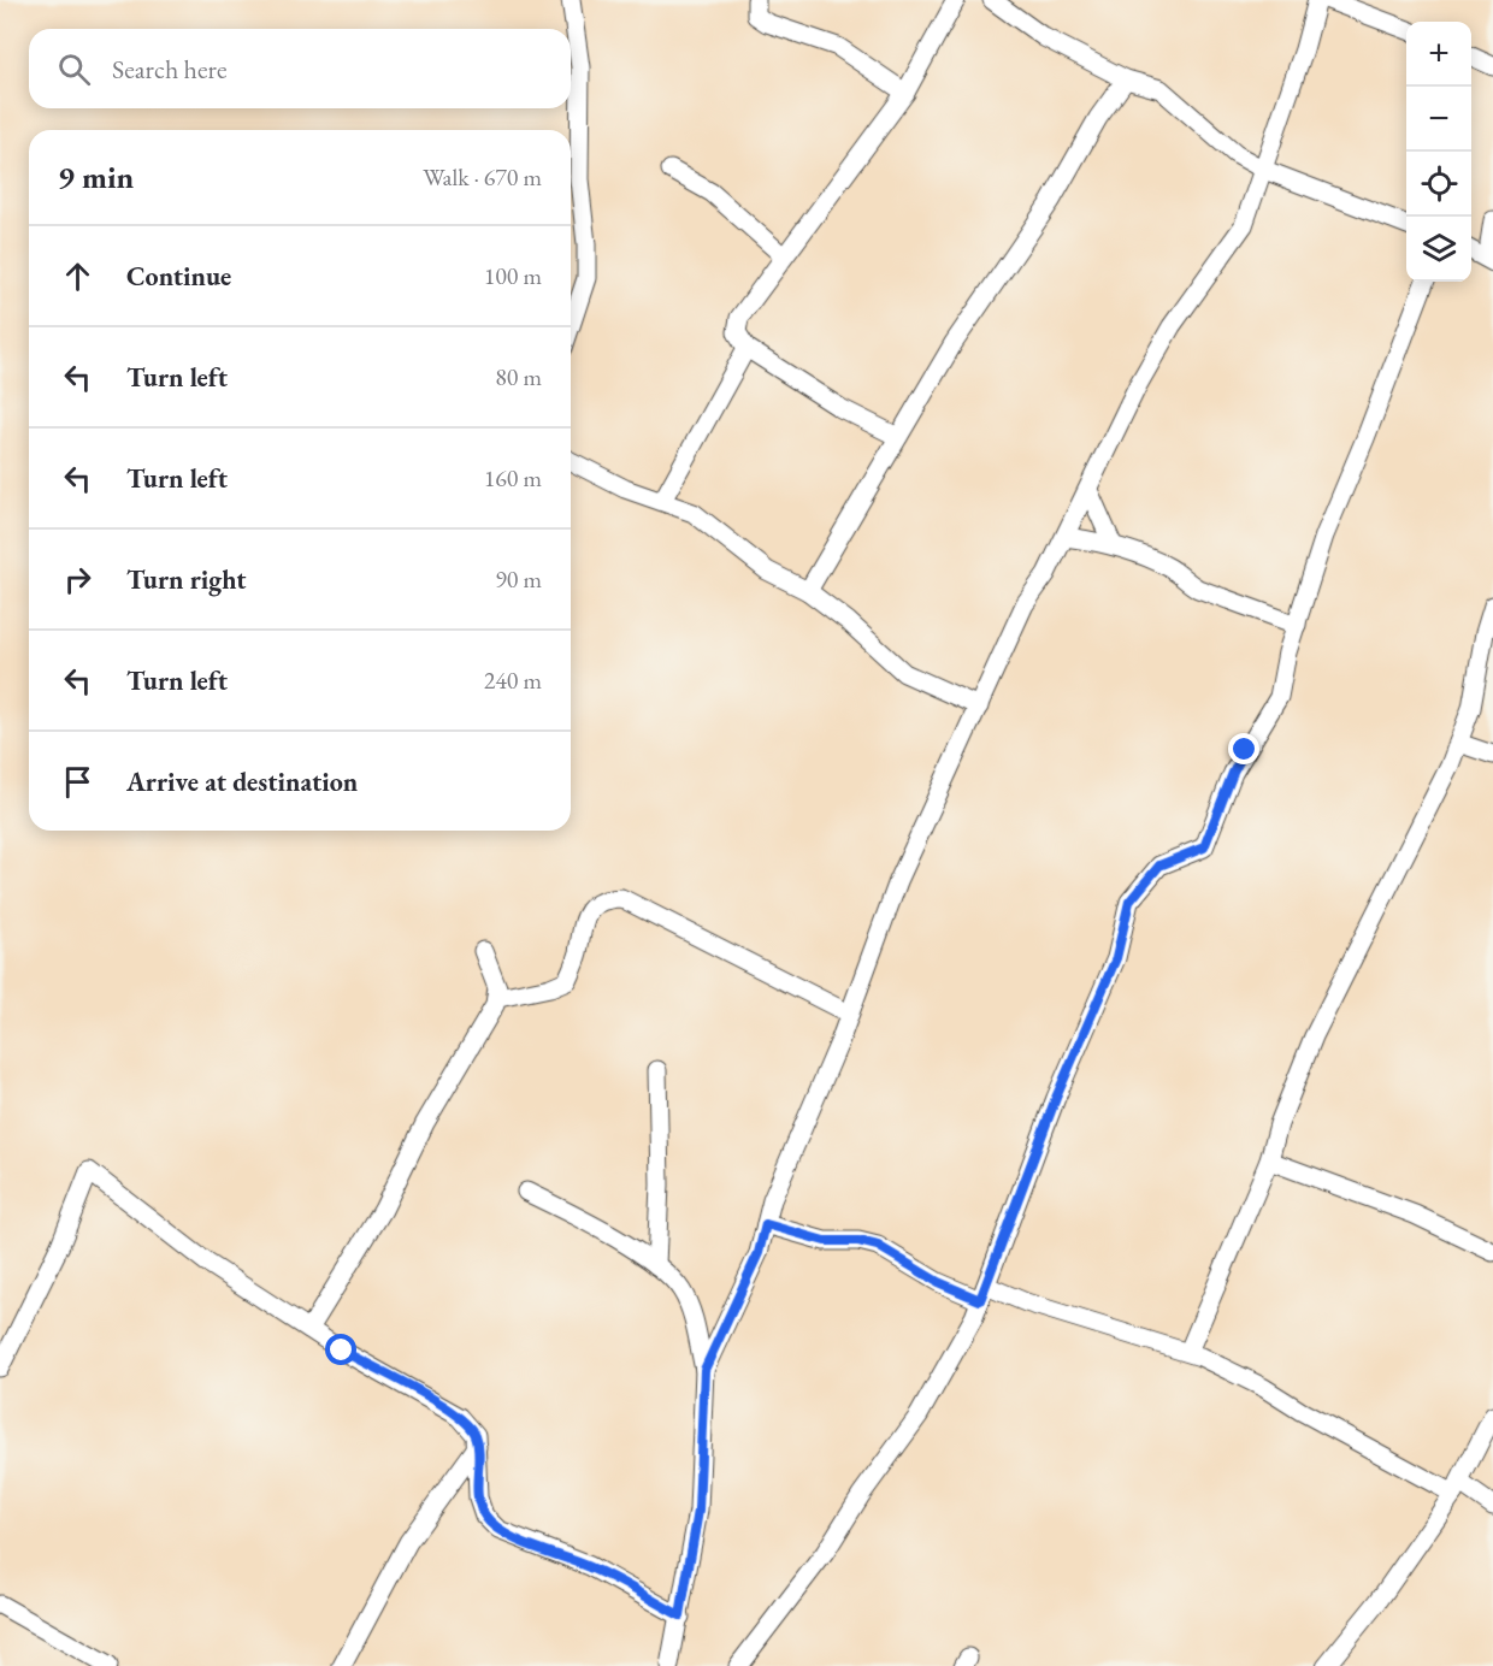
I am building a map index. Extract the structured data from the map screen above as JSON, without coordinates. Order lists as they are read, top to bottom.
{
  "page": {
    "map_buttons": ["+", "−"],
    "search": "Search here",
    "heading": ["9 min", "Walk · 670 m"],
    "list": [
      ["Continue", "100 m"],
      ["Turn left", "80 m"],
      ["Turn left", "160 m"],
      ["Turn right", "90 m"],
      ["Turn left", "240 m"],
      "Arrive at destination"
    ]
  }
}
